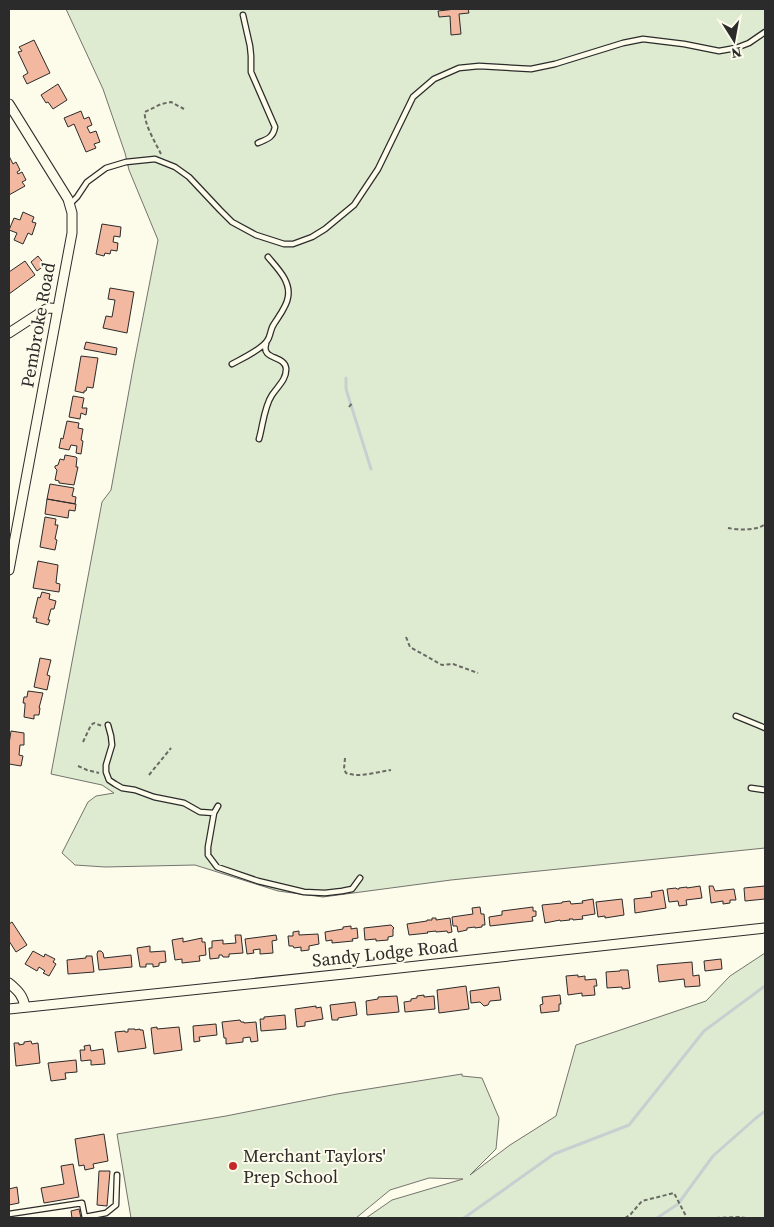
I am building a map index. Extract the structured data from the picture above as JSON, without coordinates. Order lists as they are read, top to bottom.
{
  "streets": {
    "street": ["Pembroke Road", "Sandy Lodge Road"]
  },
  "places": ["Merchant Taylors' Prep School"],
  "north": "bottom"
}
